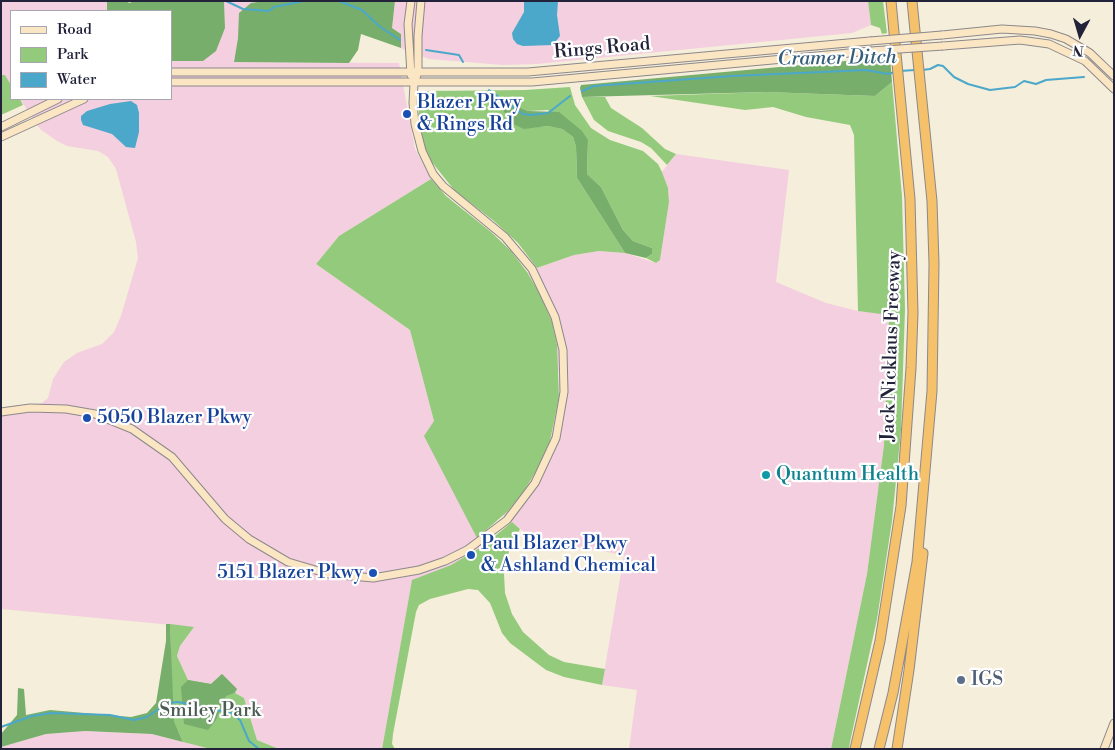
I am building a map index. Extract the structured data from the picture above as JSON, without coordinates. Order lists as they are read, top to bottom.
{
  "streets": {
    "highway": ["Jack Nicklaus Freeway"],
    "main road": ["Rings Road"]
  },
  "water": ["Cramer Ditch"],
  "parks": ["Smiley Park"],
  "places": [
    "Blazer Pkwy & Rings Rd",
    "5050 Blazer Pkwy",
    "Quantum Health",
    "Paul Blazer Pkwy & Ashland Chemical",
    "5151 Blazer Pkwy",
    "IGS"
  ],
  "legend": ["Road", "Park", "Water"],
  "north": "bottom"
}
